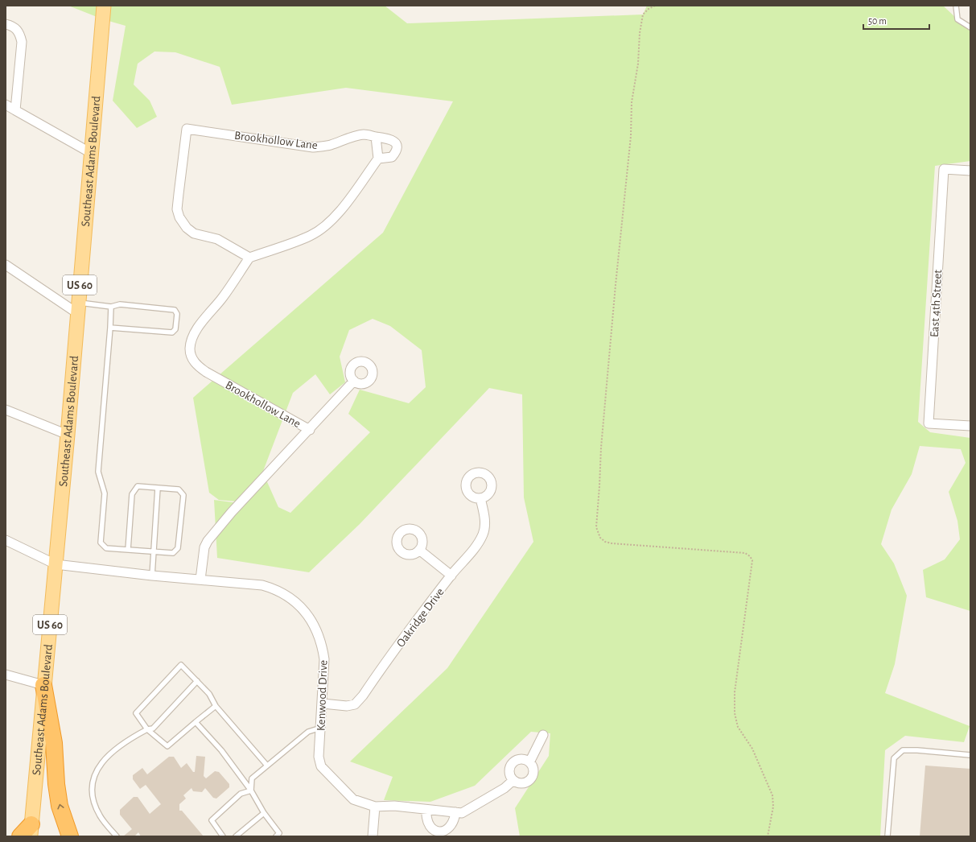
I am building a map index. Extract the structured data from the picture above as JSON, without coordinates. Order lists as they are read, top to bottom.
{
  "streets": {
    "highway": ["US 60"],
    "main road": ["Southeast Adams Boulevard"],
    "street": [
      "Brookhollow Lane",
      "East 4th Street",
      "Oakridge Drive",
      "Kenwood Drive"
    ]
  },
  "crossings": [
    ["Brookhollow Lane", "Kenwood Drive"],
    ["Southeast Adams Boulevard", "US 60"],
    ["Southeast Adams Boulevard", "Kenwood Drive"],
    ["Oakridge Drive", "Kenwood Drive"]
  ],
  "scale_bar": "50 m"
}
